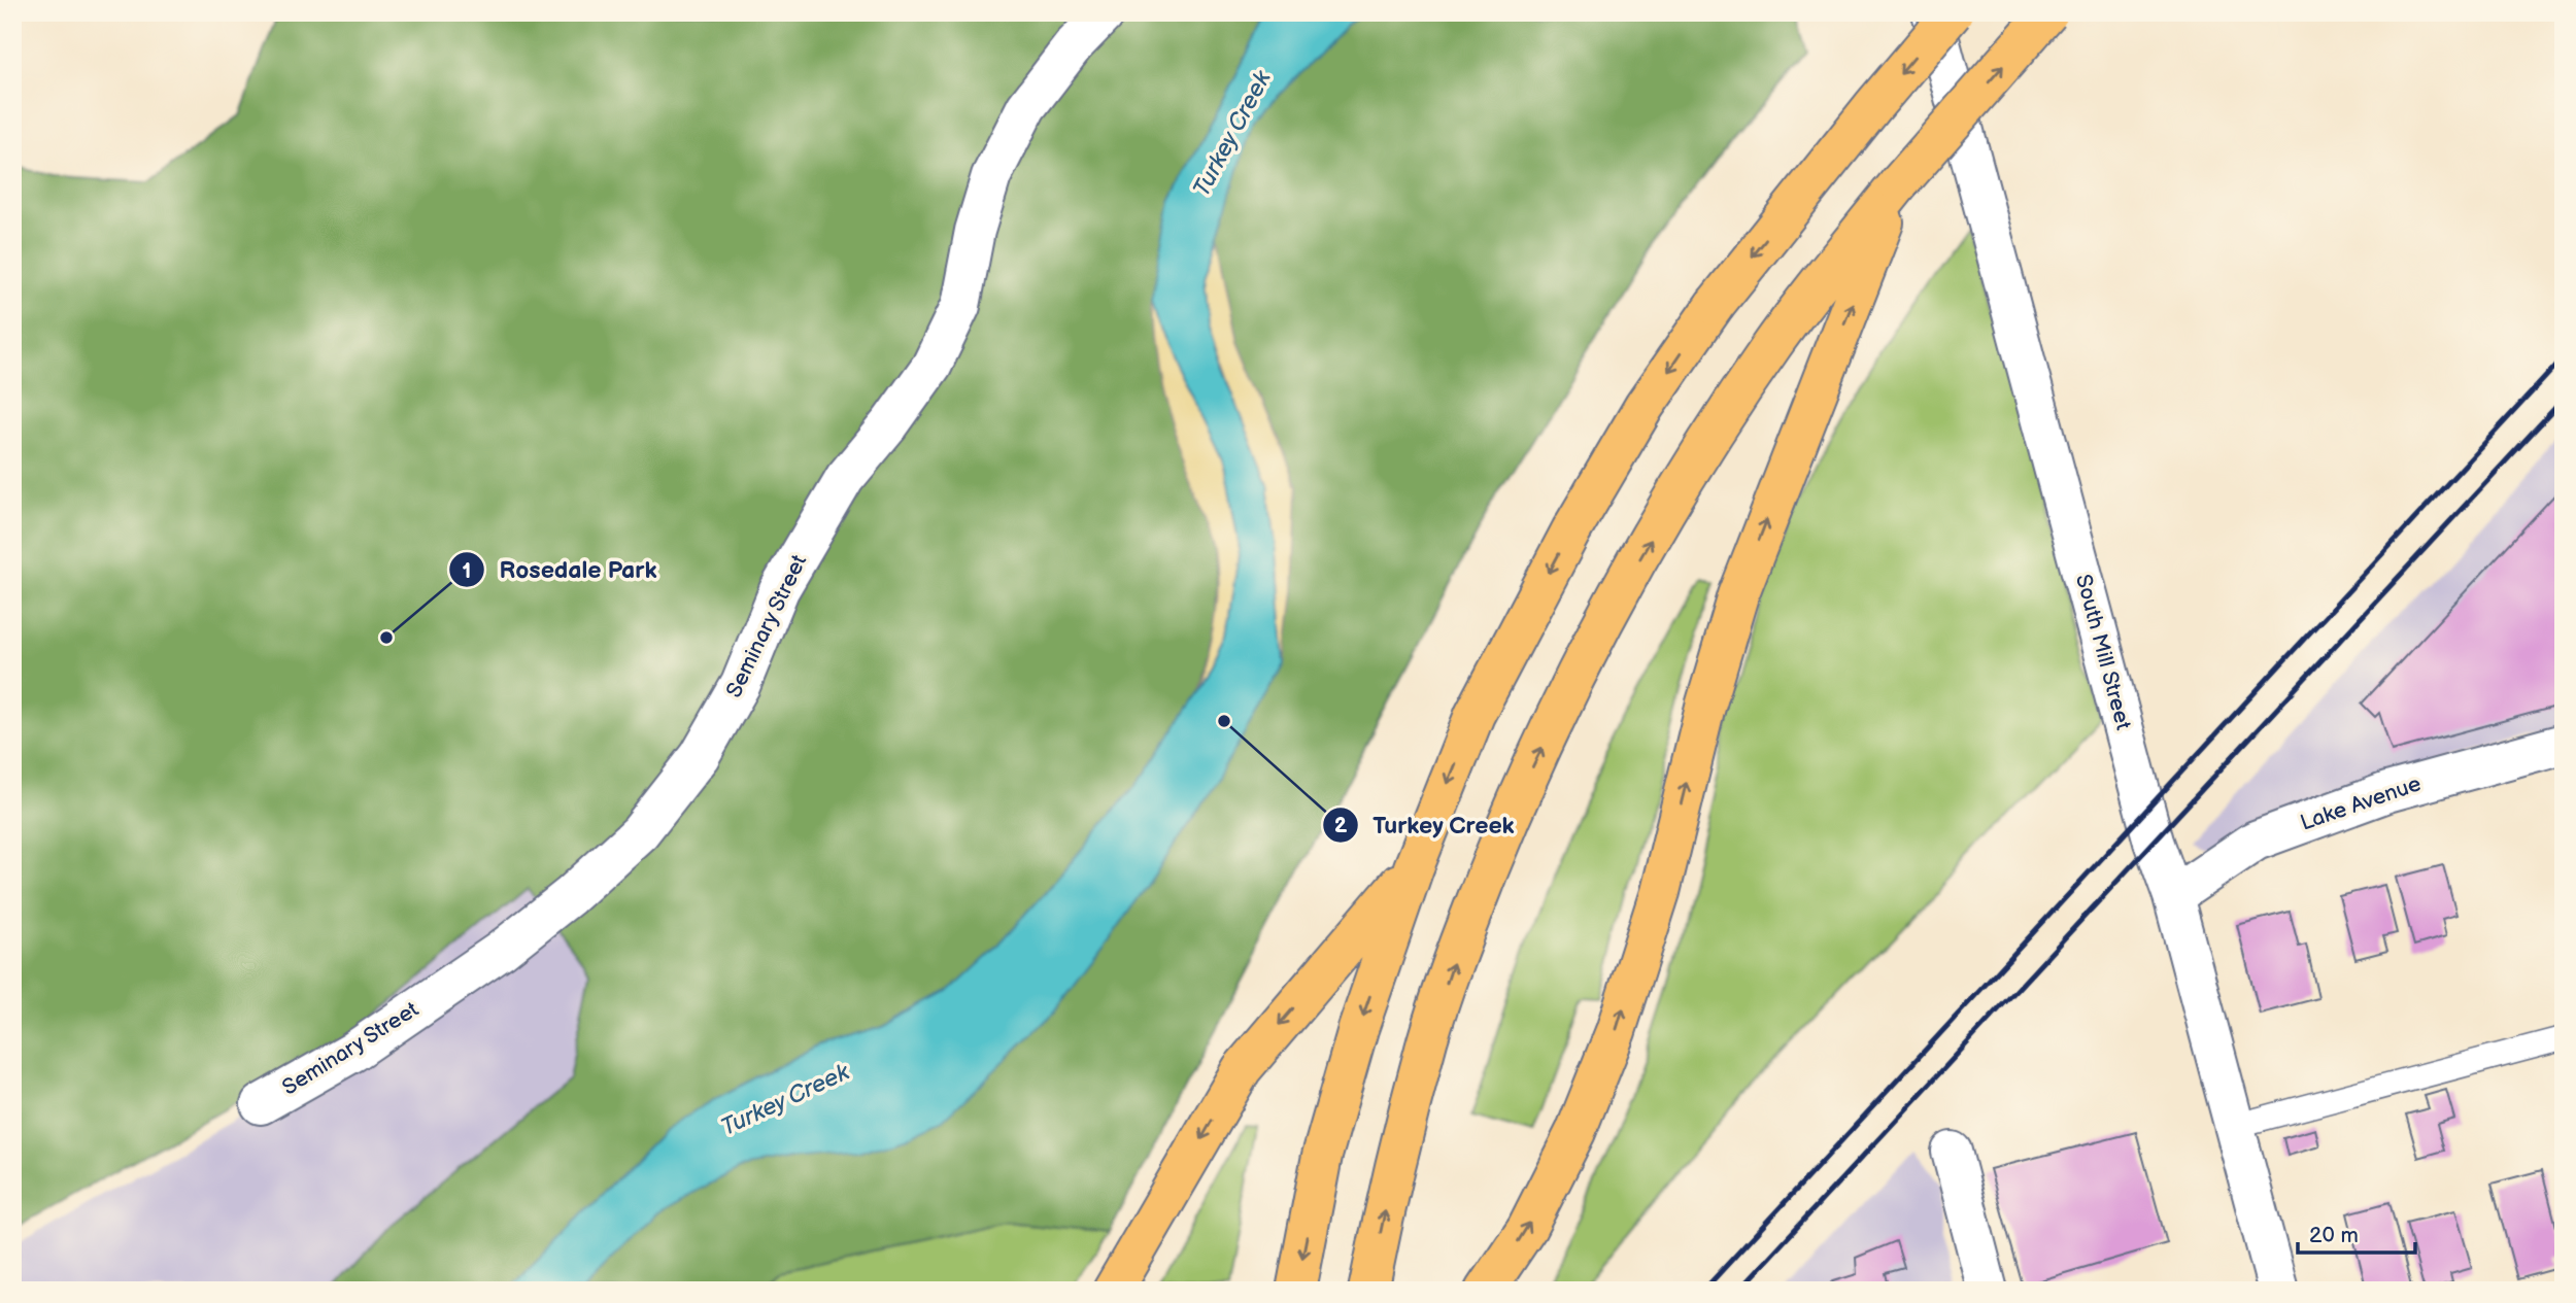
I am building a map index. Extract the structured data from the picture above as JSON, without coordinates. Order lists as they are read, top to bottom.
{
  "streets": {
    "street": ["Seminary Street", "South Mill Street", "Lake Avenue"]
  },
  "crossings": [
    ["South Mill Street", "Lake Avenue"]
  ],
  "water": ["Turkey Creek"],
  "places": ["Rosedale Park", "Turkey Creek"],
  "scale_bar": "20 m"
}
